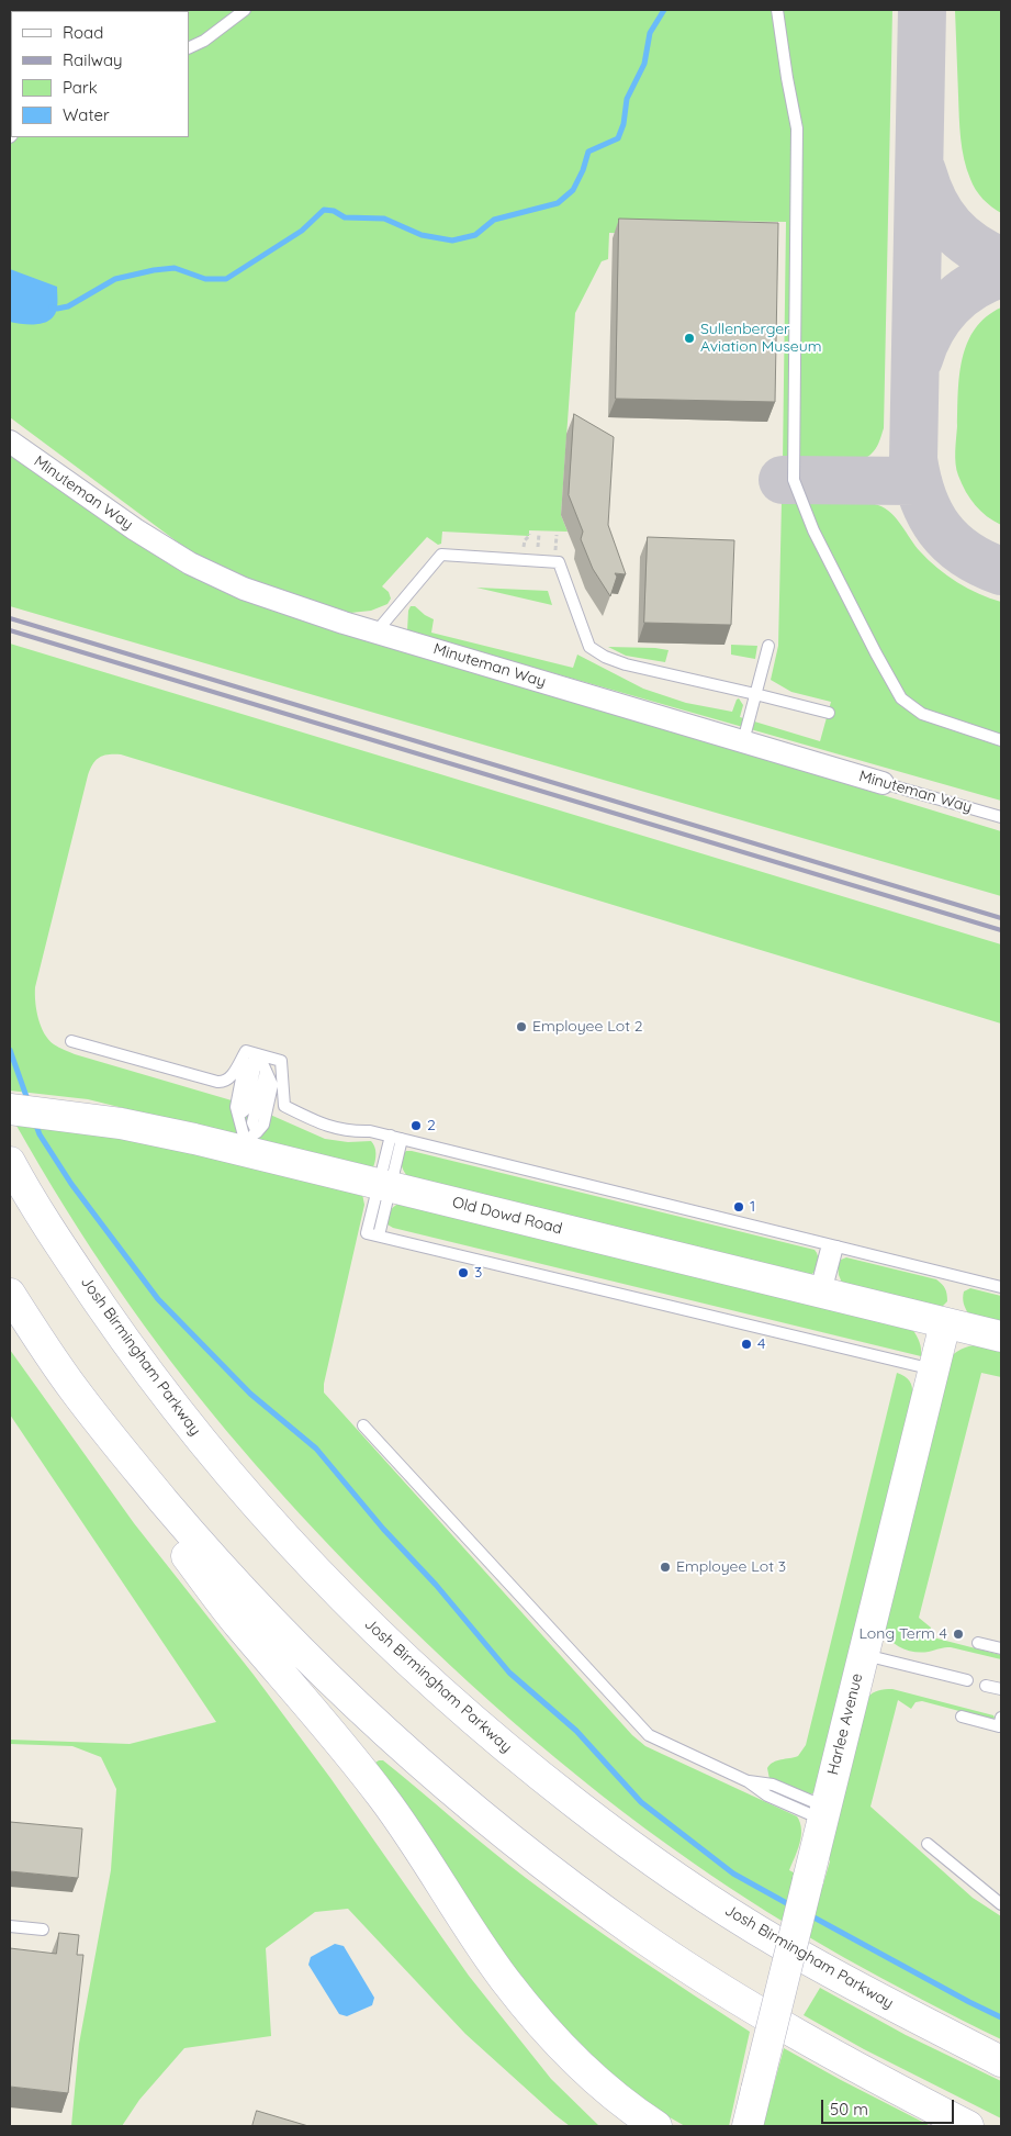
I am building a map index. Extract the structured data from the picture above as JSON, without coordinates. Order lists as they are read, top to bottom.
{
  "streets": {
    "main road": ["Old Dowd Road", "Josh Birmingham Parkway", "Harlee Avenue"],
    "street": ["Minuteman Way"]
  },
  "crossings": [
    ["Old Dowd Road", "Harlee Avenue"]
  ],
  "places": [
    "Sullenberger Aviation Museum",
    "Employee Lot 2",
    "2",
    "1",
    "3",
    "4",
    "Employee Lot 3",
    "Long Term 4"
  ],
  "legend": [
    "Road",
    "Railway",
    "Park",
    "Water"
  ],
  "scale_bar": "50 m"
}
